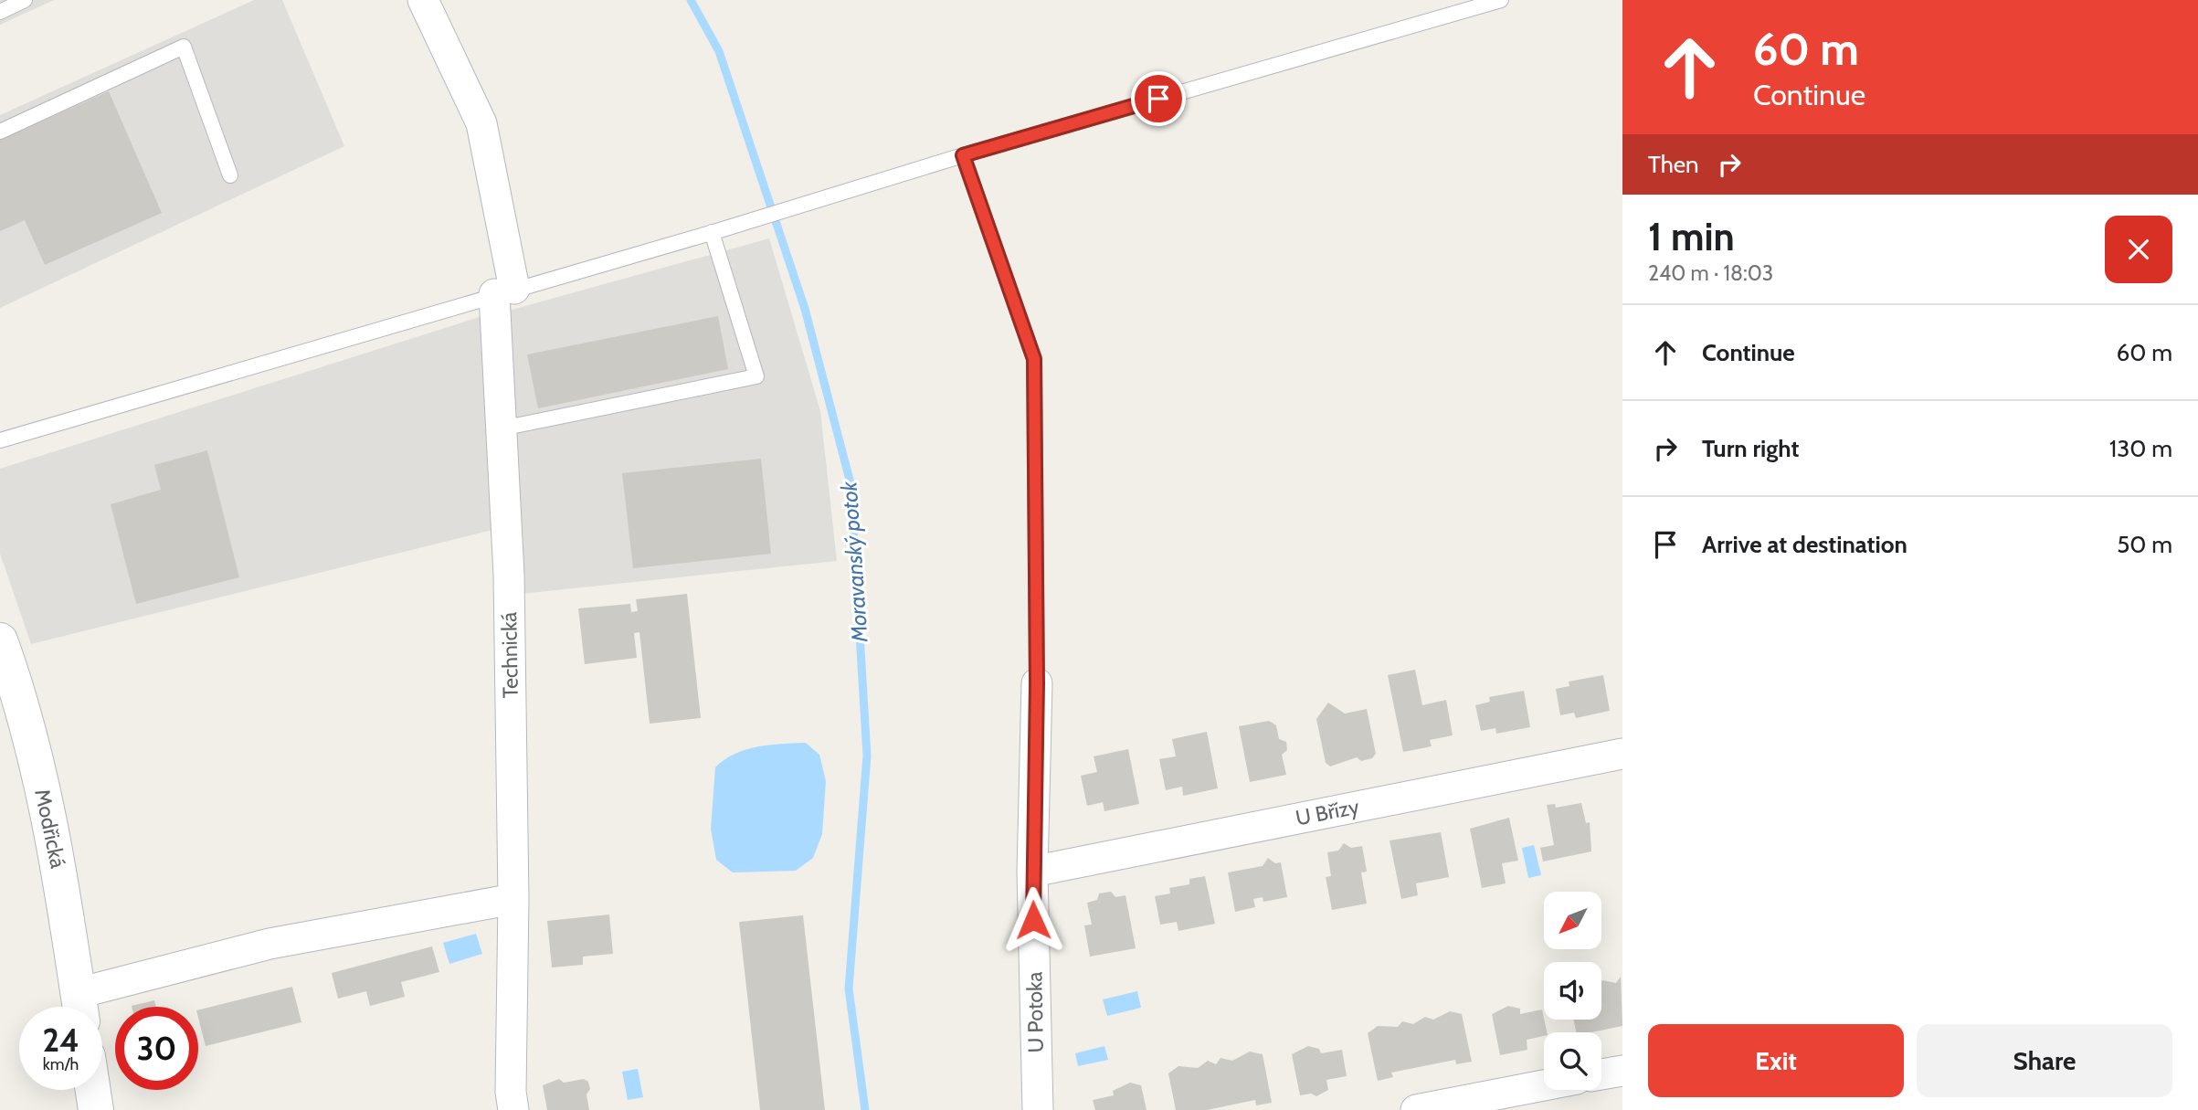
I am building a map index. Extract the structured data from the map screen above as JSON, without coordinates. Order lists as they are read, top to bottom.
{
  "streets": {
    "street": [
      "Technická",
      "U Břízy",
      "Modřická",
      "U Potoka"
    ]
  },
  "crossings": [
    ["U Břízy", "U Potoka"]
  ],
  "water": ["Moravanský potok"],
  "north": "bottom left",
  "page": {
    "turn": ["60 m", "Continue"],
    "then": "Then",
    "heading": ["1 min", "240 m · 18:03"],
    "list": [
      {
        "name": "Continue",
        "value": "60 m"
      },
      {
        "name": "Turn right",
        "value": "130 m"
      },
      {
        "name": "Arrive at destination",
        "value": "50 m"
      }
    ],
    "speed": "24 km/h",
    "limit": "30",
    "buttons": ["Exit", "Share"]
  }
}
